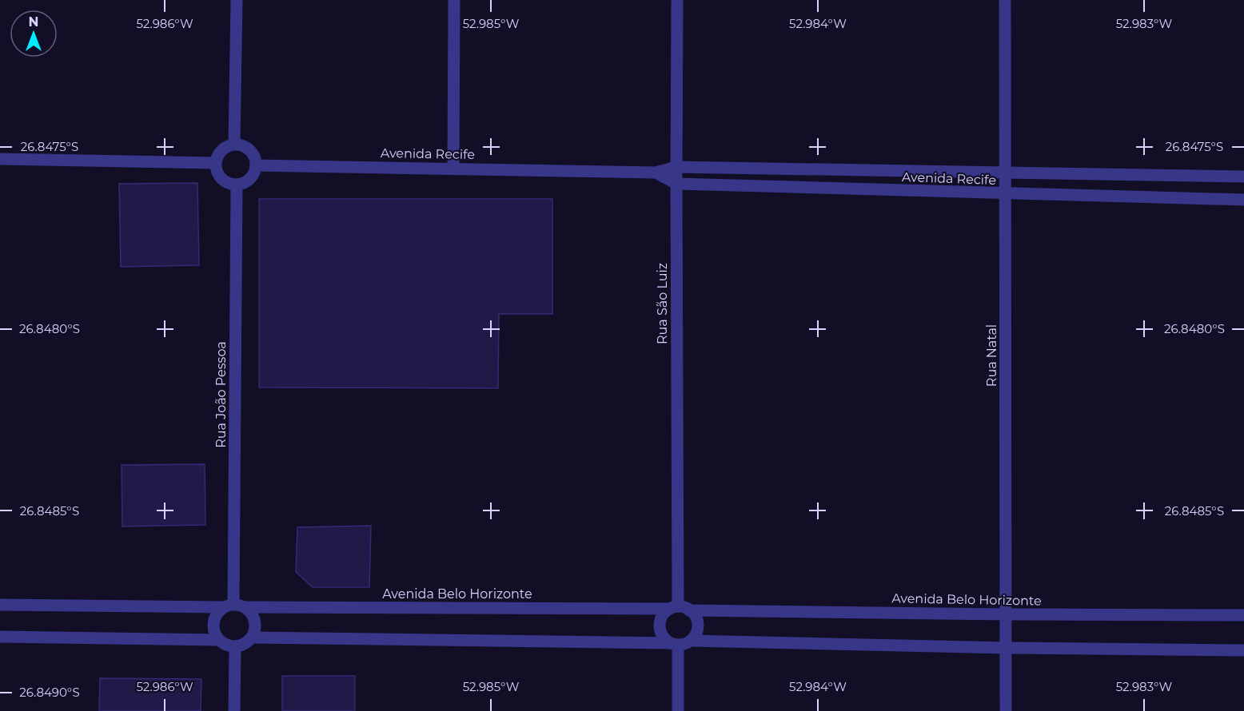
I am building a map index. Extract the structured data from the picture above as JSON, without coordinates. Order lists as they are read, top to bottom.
{
  "streets": {
    "street": [
      "Avenida Recife",
      "Rua São Luiz",
      "Rua Natal",
      "Rua João Pessoa",
      "Avenida Belo Horizonte"
    ]
  },
  "crossings": [
    ["Avenida Recife", "Rua São Luiz"],
    ["Avenida Recife", "Rua Natal"],
    ["Avenida Recife", "Rua João Pessoa"],
    ["Rua São Luiz", "Avenida Belo Horizonte"],
    ["Rua Natal", "Avenida Belo Horizonte"],
    ["Rua João Pessoa", "Avenida Belo Horizonte"]
  ],
  "north": "top",
  "coordinates": [
    "52.986°W",
    "52.985°W",
    "52.984°W",
    "52.983°W",
    "26.8475°S",
    "26.8480°S",
    "26.8485°S",
    "26.8490°S"
  ]
}
